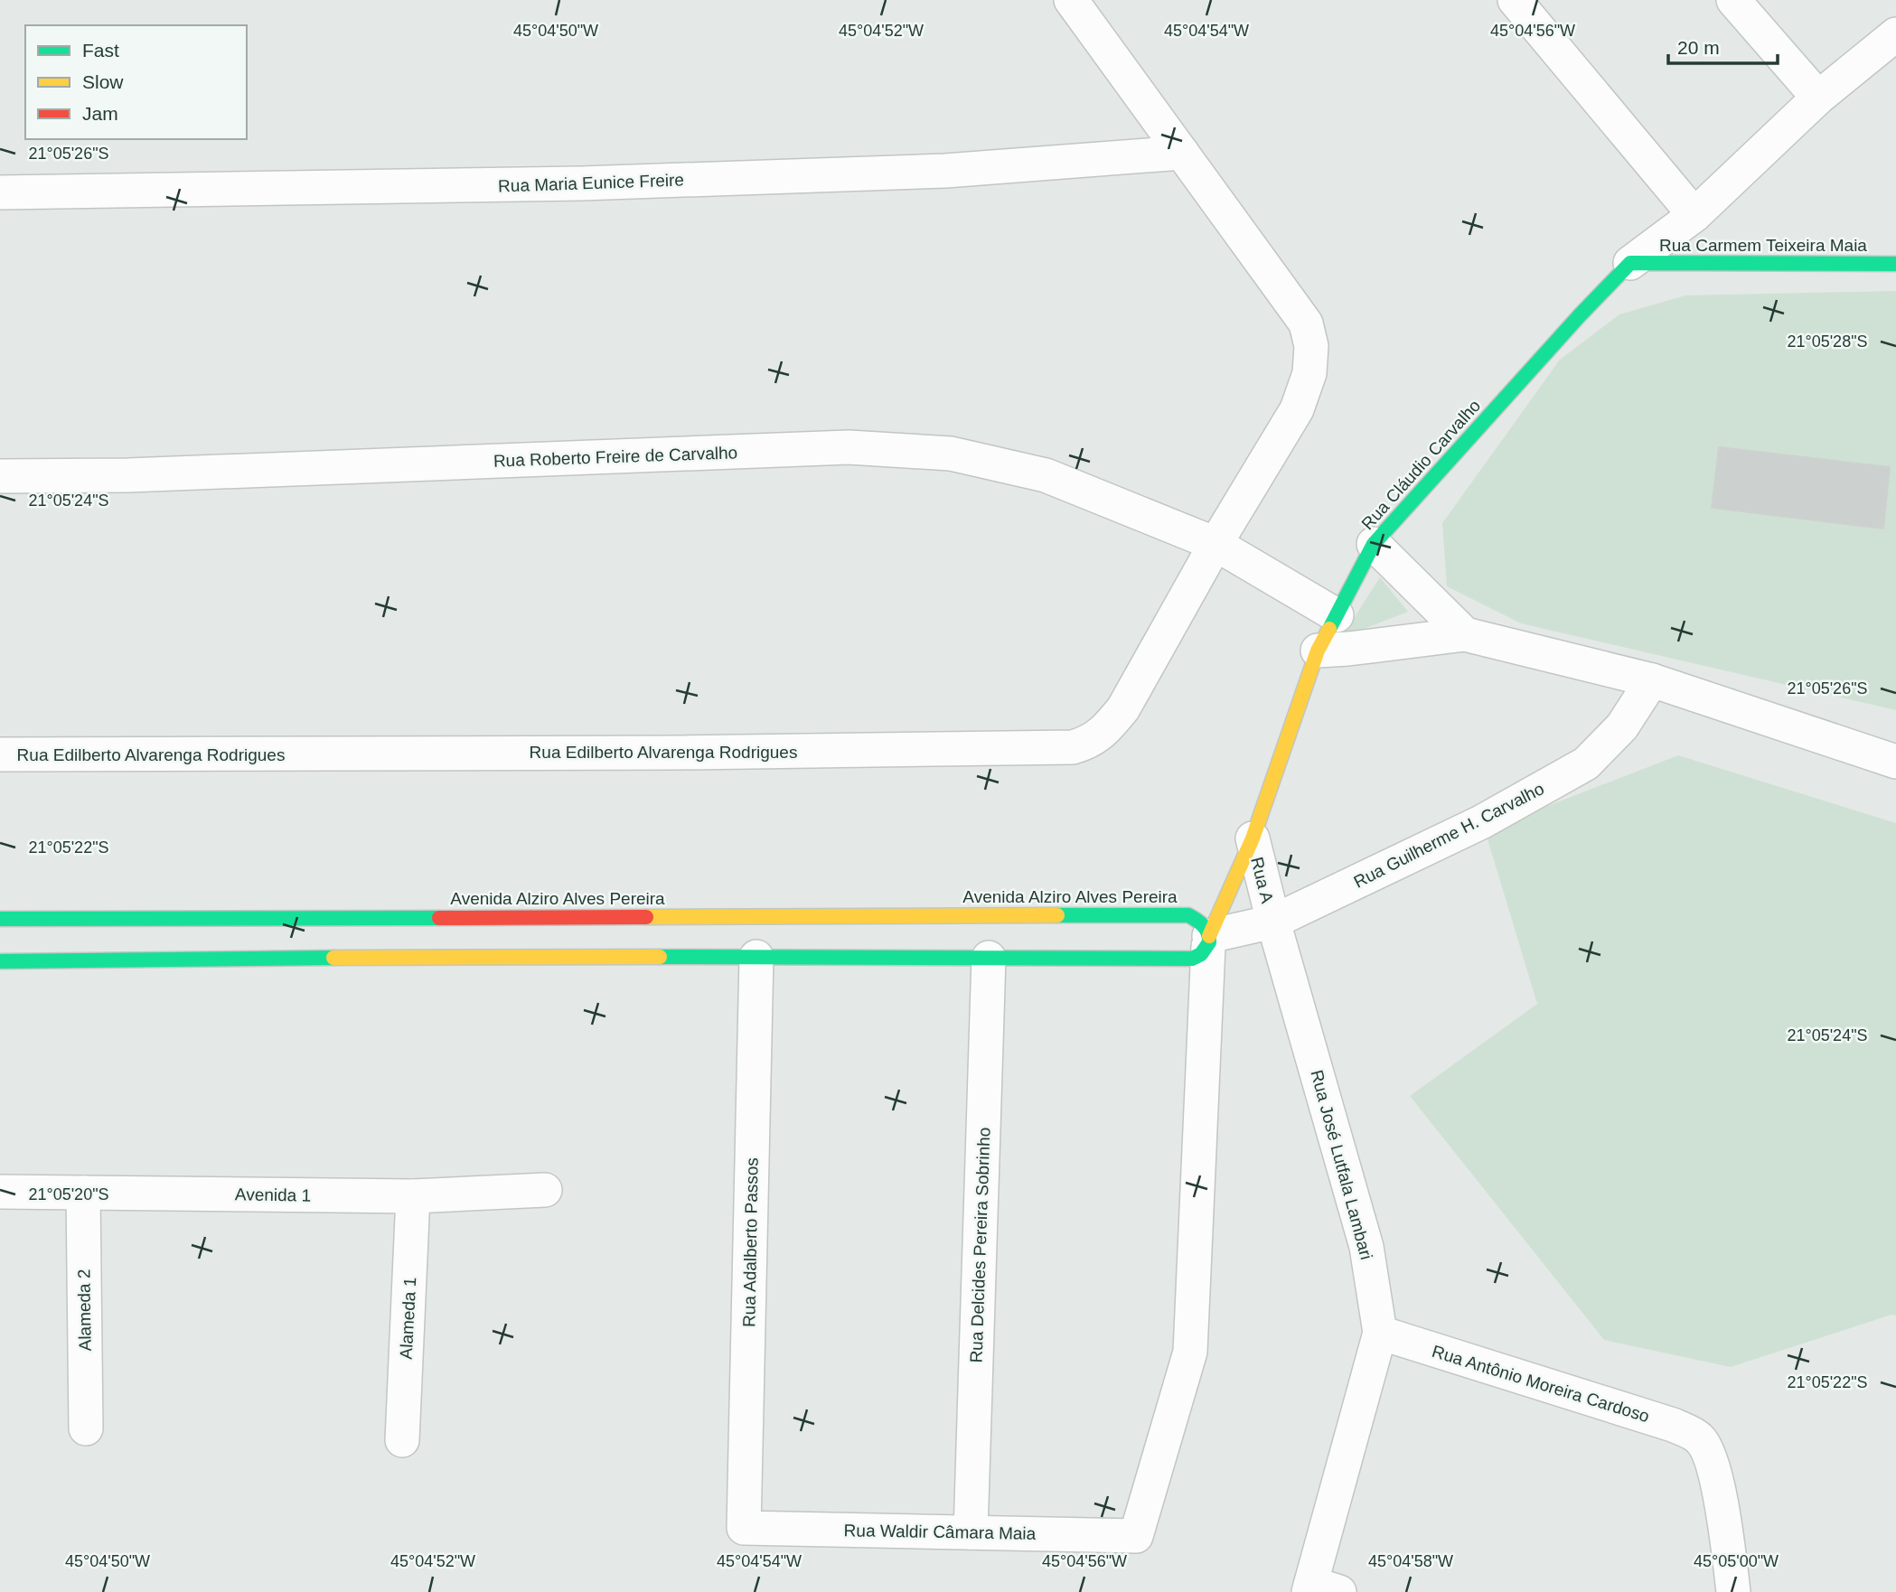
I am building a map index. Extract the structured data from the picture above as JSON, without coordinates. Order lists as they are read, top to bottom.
{
  "streets": {
    "street": [
      "Rua Maria Eunice Freire",
      "Rua Carmem Teixeira Maia",
      "Rua Roberto Freire de Carvalho",
      "Rua Cláudio Carvalho",
      "Rua Edilberto Alvarenga Rodrigues",
      "Rua Guilherme H. Carvalho",
      "Rua A",
      "Avenida Alziro Alves Pereira",
      "Rua José Lutfala Lambari",
      "Avenida 1",
      "Rua Adalberto Passos",
      "Rua Delcides Pereira Sobrinho",
      "Alameda 2",
      "Alameda 1",
      "Rua Antônio Moreira Cardoso",
      "Rua Waldir Câmara Maia"
    ]
  },
  "crossings": [
    ["Rua Maria Eunice Freire", "Rua Edilberto Alvarenga Rodrigues"],
    ["Rua Carmem Teixeira Maia", "Rua Cláudio Carvalho"],
    ["Rua Roberto Freire de Carvalho", "Rua Cláudio Carvalho"],
    ["Rua Roberto Freire de Carvalho", "Rua Edilberto Alvarenga Rodrigues"],
    ["Rua Cláudio Carvalho", "Rua Guilherme H. Carvalho"],
    ["Rua Cláudio Carvalho", "Rua A"],
    ["Rua Cláudio Carvalho", "Avenida Alziro Alves Pereira"],
    ["Rua Cláudio Carvalho", "Rua Waldir Câmara Maia"],
    ["Rua Guilherme H. Carvalho", "Rua A"],
    ["Rua Guilherme H. Carvalho", "Avenida Alziro Alves Pereira"],
    ["Rua Guilherme H. Carvalho", "Rua José Lutfala Lambari"],
    ["Rua Guilherme H. Carvalho", "Rua Waldir Câmara Maia"],
    ["Rua A", "Rua José Lutfala Lambari"],
    ["Avenida Alziro Alves Pereira", "Rua Waldir Câmara Maia"],
    ["Rua José Lutfala Lambari", "Rua Antônio Moreira Cardoso"],
    ["Avenida 1", "Alameda 2"],
    ["Avenida 1", "Alameda 1"],
    ["Rua Adalberto Passos", "Rua Waldir Câmara Maia"],
    ["Rua Delcides Pereira Sobrinho", "Rua Waldir Câmara Maia"]
  ],
  "legend": ["Fast", "Slow", "Jam"],
  "scale_bar": "20 m",
  "coordinates": [
    "45°04'50\"W",
    "45°04'52\"W",
    "45°04'54\"W",
    "45°04'56\"W",
    "21°05'26\"S",
    "21°05'28\"S",
    "21°05'24\"S",
    "21°05'22\"S",
    "21°05'20\"S",
    "45°04'58\"W",
    "45°05'00\"W"
  ]
}
